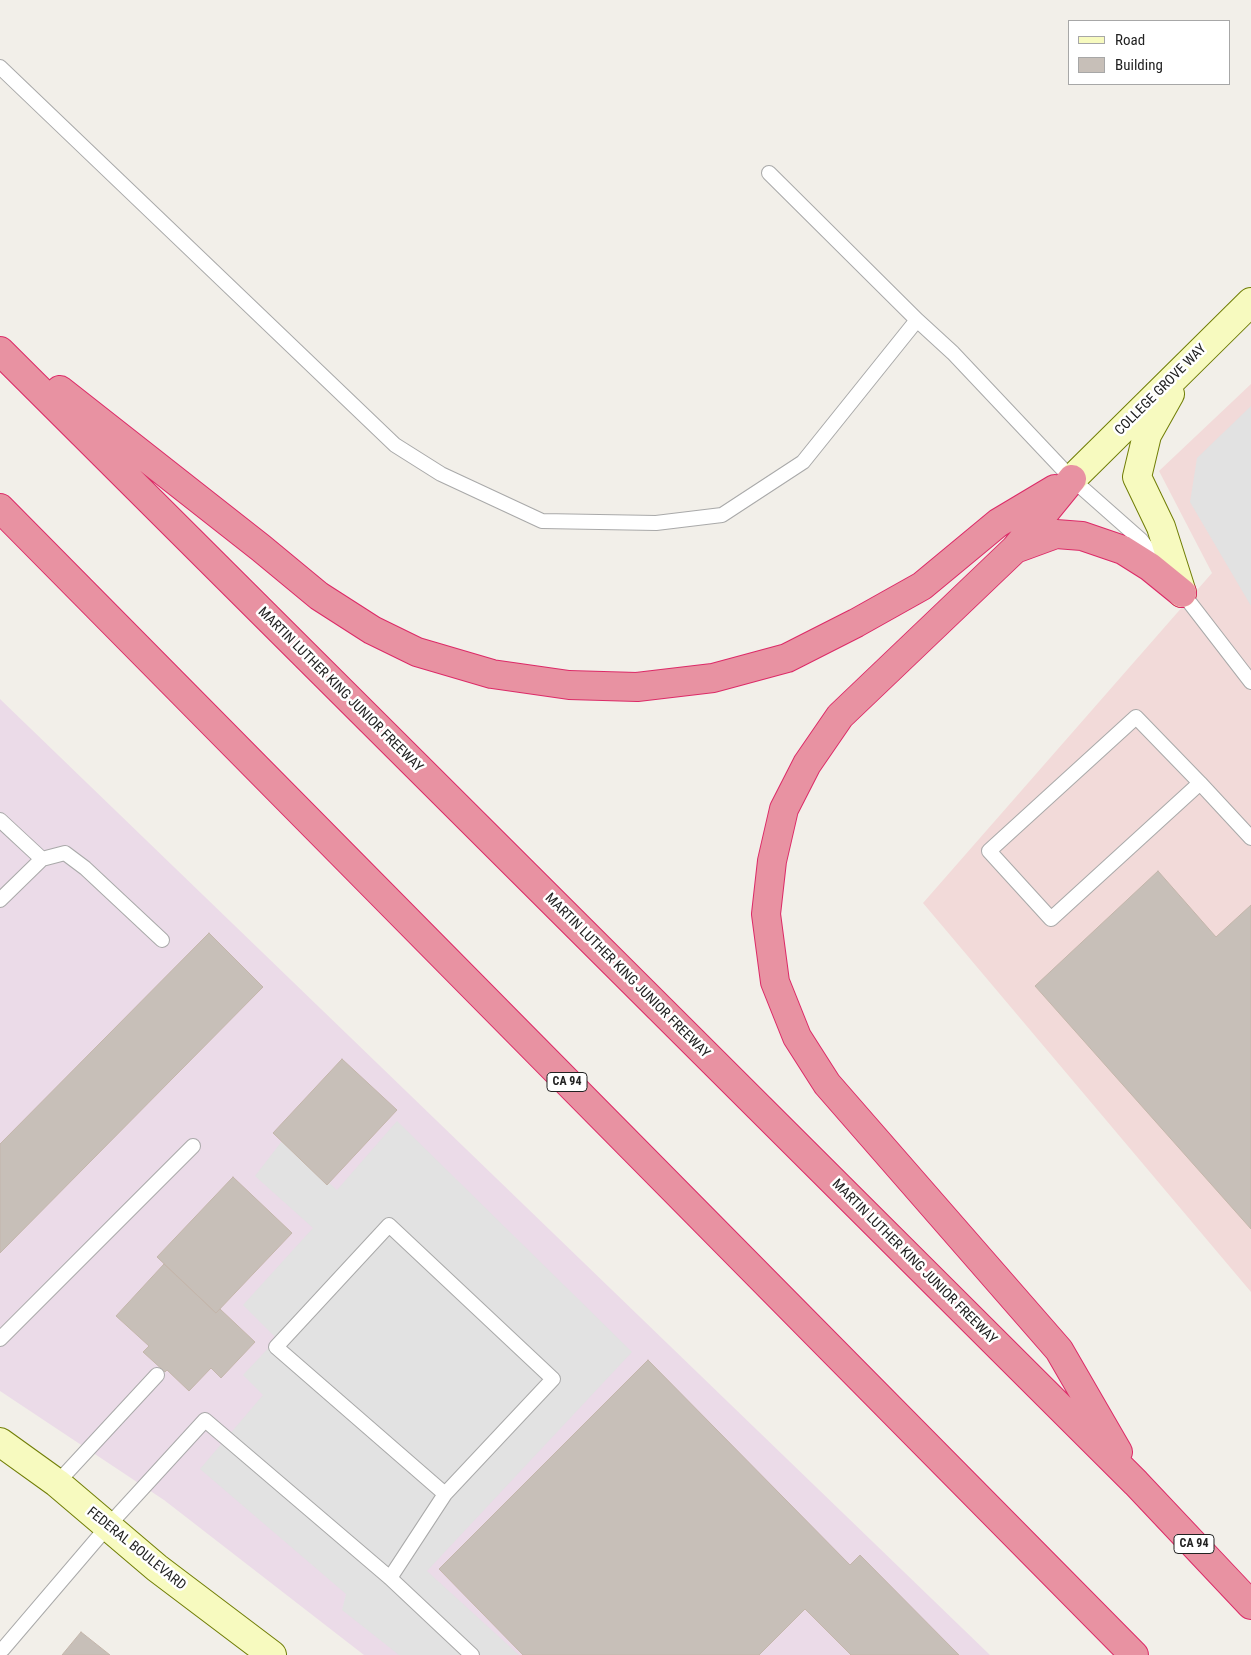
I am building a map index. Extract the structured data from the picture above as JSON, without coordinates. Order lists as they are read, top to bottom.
{
  "streets": {
    "highway": ["MARTIN LUTHER KING JUNIOR FREEWAY", "CA 94"],
    "main road": ["COLLEGE GROVE WAY", "FEDERAL BOULEVARD"]
  },
  "legend": ["Road", "Building"]
}
